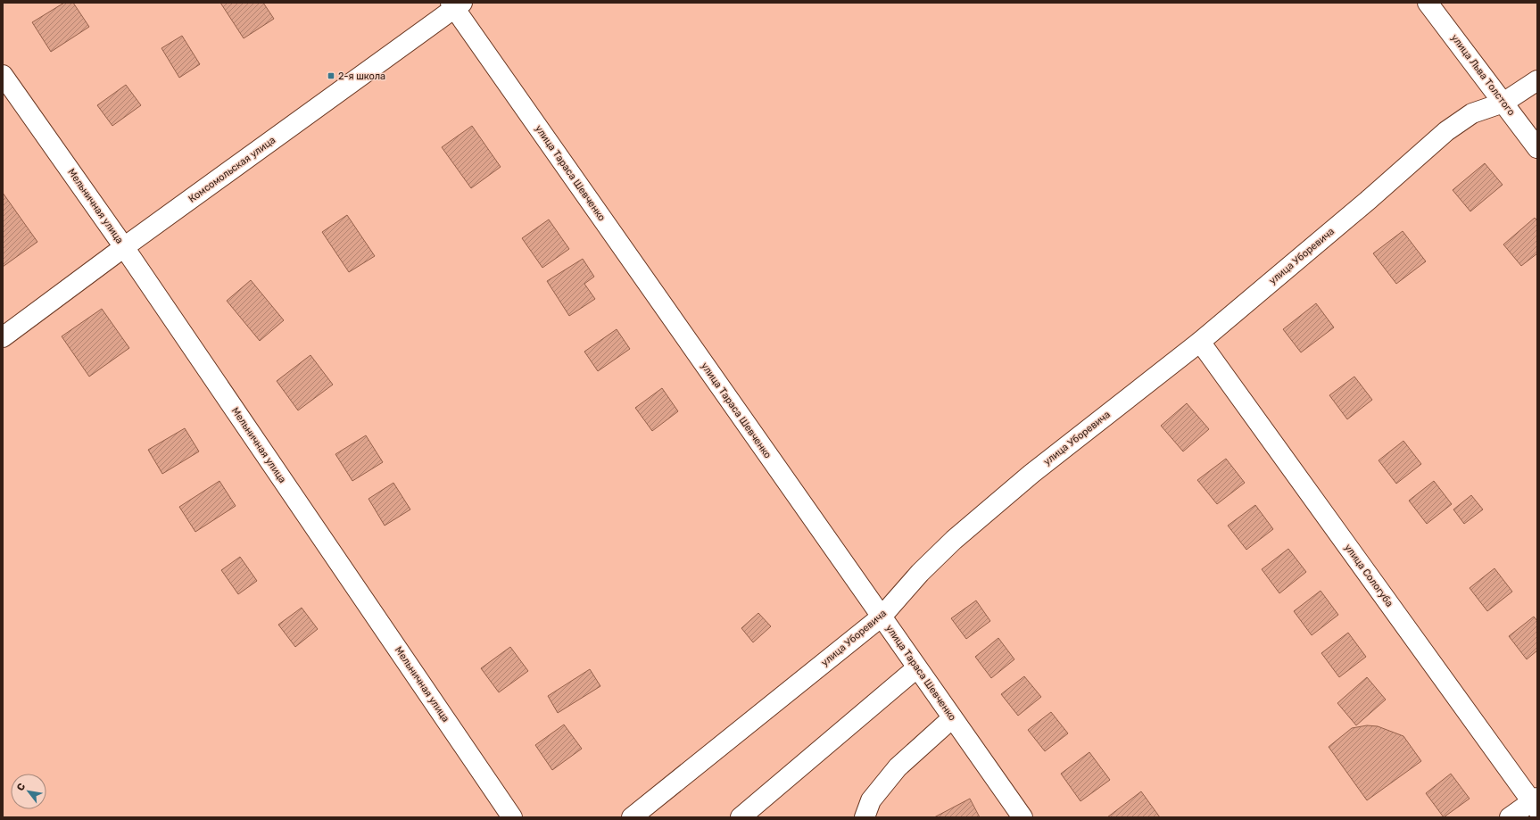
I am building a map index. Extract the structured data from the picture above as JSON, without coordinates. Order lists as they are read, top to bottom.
{
  "streets": {
    "street": [
      "улица Льва Толстого",
      "Комсомольская улица",
      "улица Тараса Шевченко",
      "Мельничная улица",
      "улица Уборевича",
      "улица Сологуба"
    ]
  },
  "crossings": [
    ["улица Льва Толстого", "улица Уборевича"],
    ["Комсомольская улица", "улица Тараса Шевченко"],
    ["Комсомольская улица", "Мельничная улица"],
    ["улица Тараса Шевченко", "улица Уборевича"],
    ["улица Уборевича", "улица Сологуба"]
  ],
  "places": {
    "transit": ["2-я школа"]
  },
  "north": "top left"
}
